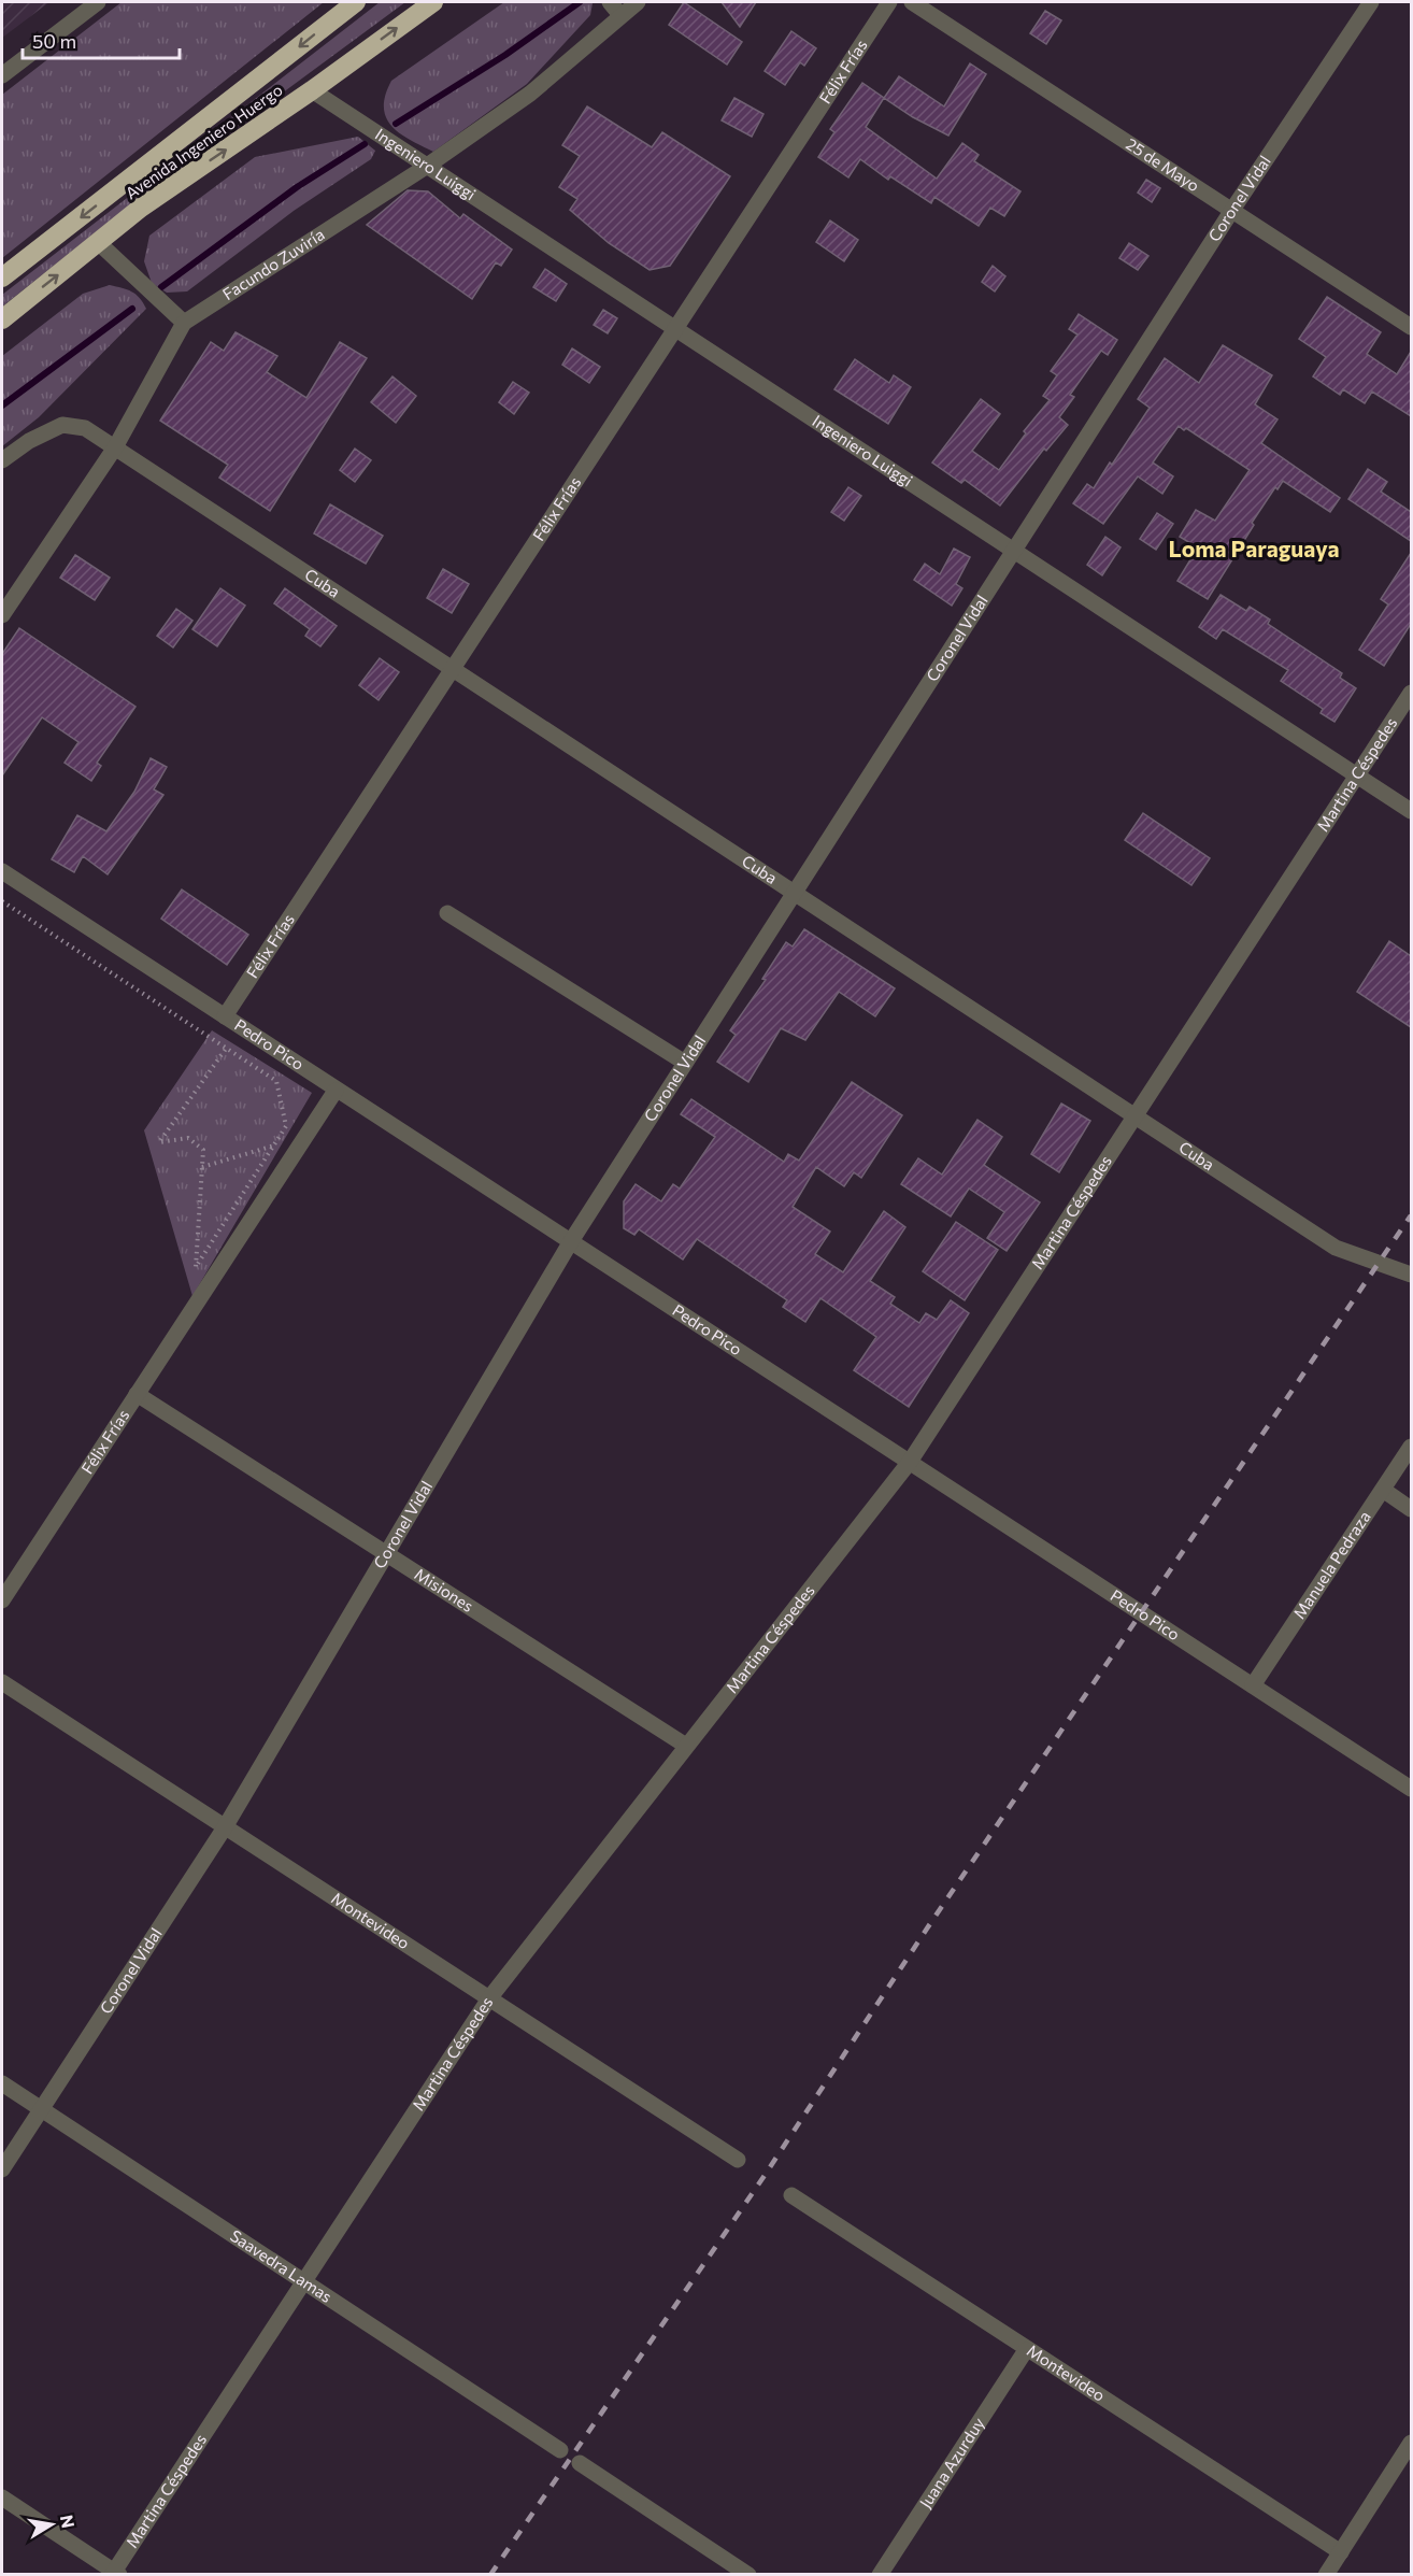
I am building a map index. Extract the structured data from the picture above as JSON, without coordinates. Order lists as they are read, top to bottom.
{
  "streets": {
    "highway": ["Avenida Ingeniero Huergo"],
    "street": [
      "Félix Frías",
      "Ingeniero Luiggi",
      "25 de Mayo",
      "Coronel Vidal",
      "Facundo Zuviría",
      "Cuba",
      "Martina Céspedes",
      "Pedro Pico",
      "Manuela Pedraza",
      "Misiones",
      "Montevideo",
      "Saavedra Lamas",
      "Juana Azurduy"
    ]
  },
  "crossings": [
    ["Félix Frías", "Ingeniero Luiggi"],
    ["Félix Frías", "Cuba"],
    ["Félix Frías", "Pedro Pico"],
    ["Félix Frías", "Misiones"],
    ["Avenida Ingeniero Huergo", "Ingeniero Luiggi"],
    ["Ingeniero Luiggi", "Coronel Vidal"],
    ["Ingeniero Luiggi", "Facundo Zuviría"],
    ["Ingeniero Luiggi", "Martina Céspedes"],
    ["25 de Mayo", "Coronel Vidal"],
    ["Coronel Vidal", "Cuba"],
    ["Coronel Vidal", "Pedro Pico"],
    ["Coronel Vidal", "Misiones"],
    ["Coronel Vidal", "Montevideo"],
    ["Coronel Vidal", "Saavedra Lamas"],
    ["Facundo Zuviría", "Cuba"],
    ["Cuba", "Martina Céspedes"],
    ["Martina Céspedes", "Pedro Pico"],
    ["Martina Céspedes", "Misiones"],
    ["Martina Céspedes", "Montevideo"],
    ["Martina Céspedes", "Saavedra Lamas"],
    ["Pedro Pico", "Manuela Pedraza"],
    ["Montevideo", "Juana Azurduy"]
  ],
  "districts": ["Loma Paraguaya"],
  "scale_bar": "50 m",
  "north": "right"
}
